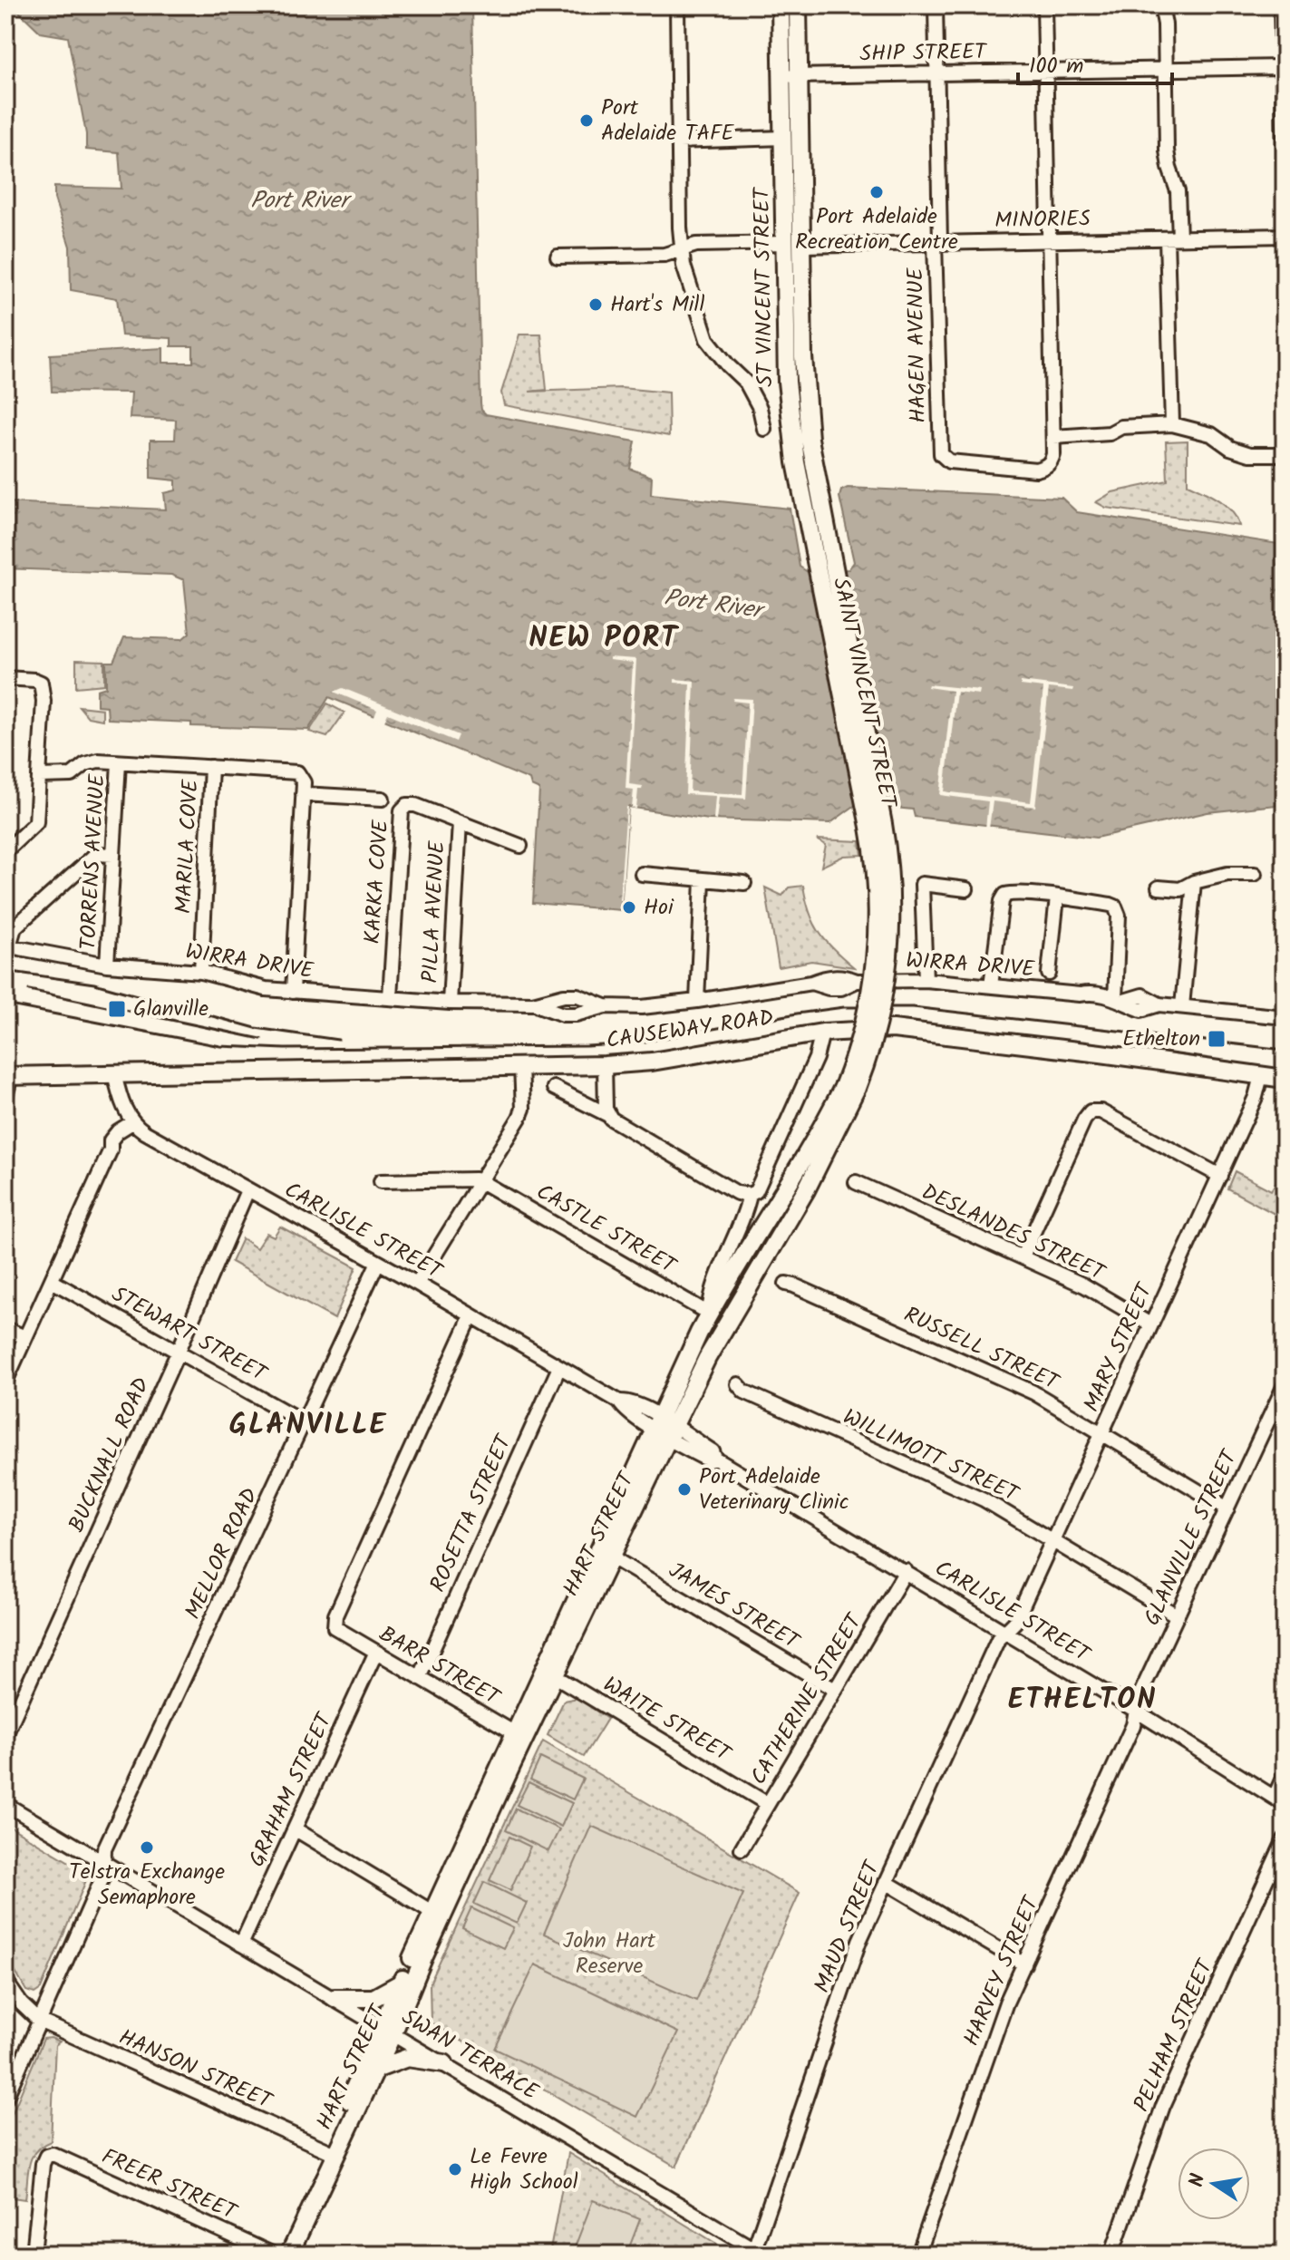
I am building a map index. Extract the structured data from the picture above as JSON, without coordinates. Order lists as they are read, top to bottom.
{
  "streets": {
    "main road": [
      "ST VINCENT STREET",
      "SAINT VINCENT STREET",
      "CAUSEWAY ROAD",
      "HART STREET"
    ],
    "street": [
      "SHIP STREET",
      "MINORIES",
      "HAGEN AVENUE",
      "MARILA COVE",
      "TORRENS AVENUE",
      "KARKA COVE",
      "PILLA AVENUE",
      "WIRRA DRIVE",
      "CASTLE STREET",
      "CARLISLE STREET",
      "DESLANDES STREET",
      "STEWART STREET",
      "MARY STREET",
      "RUSSELL STREET",
      "BUCKNALL ROAD",
      "WILLIMOTT STREET",
      "ROSETTA STREET",
      "GLANVILLE STREET",
      "MELLOR ROAD",
      "JAMES STREET",
      "BARR STREET",
      "CATHERINE STREET",
      "WAITE STREET",
      "GRAHAM STREET",
      "MAUD STREET",
      "HARVEY STREET",
      "PELHAM STREET",
      "SWAN TERRACE",
      "HANSON STREET",
      "FREER STREET"
    ]
  },
  "crossings": [
    ["SHIP STREET", "ST VINCENT STREET"],
    ["SHIP STREET", "HAGEN AVENUE"],
    ["MINORIES", "ST VINCENT STREET"],
    ["MINORIES", "HAGEN AVENUE"],
    ["ST VINCENT STREET", "SAINT VINCENT STREET"],
    ["SAINT VINCENT STREET", "HART STREET"],
    ["MARILA COVE", "WIRRA DRIVE"],
    ["TORRENS AVENUE", "WIRRA DRIVE"],
    ["KARKA COVE", "PILLA AVENUE"],
    ["KARKA COVE", "WIRRA DRIVE"],
    ["PILLA AVENUE", "WIRRA DRIVE"],
    ["CAUSEWAY ROAD", "MARY STREET"],
    ["CAUSEWAY ROAD", "HART STREET"],
    ["CASTLE STREET", "HART STREET"],
    ["CARLISLE STREET", "MARY STREET"],
    ["CARLISLE STREET", "BUCKNALL ROAD"],
    ["CARLISLE STREET", "ROSETTA STREET"],
    ["CARLISLE STREET", "HART STREET"],
    ["CARLISLE STREET", "GLANVILLE STREET"],
    ["CARLISLE STREET", "MELLOR ROAD"],
    ["CARLISLE STREET", "BARR STREET"],
    ["CARLISLE STREET", "CATHERINE STREET"],
    ["CARLISLE STREET", "MAUD STREET"],
    ["CARLISLE STREET", "HARVEY STREET"],
    ["DESLANDES STREET", "MARY STREET"],
    ["STEWART STREET", "BUCKNALL ROAD"],
    ["STEWART STREET", "MELLOR ROAD"],
    ["MARY STREET", "RUSSELL STREET"],
    ["MARY STREET", "WILLIMOTT STREET"],
    ["MARY STREET", "MAUD STREET"],
    ["RUSSELL STREET", "GLANVILLE STREET"],
    ["WILLIMOTT STREET", "GLANVILLE STREET"],
    ["ROSETTA STREET", "BARR STREET"],
    ["HART STREET", "JAMES STREET"],
    ["HART STREET", "BARR STREET"],
    ["HART STREET", "WAITE STREET"],
    ["HART STREET", "SWAN TERRACE"],
    ["HART STREET", "HANSON STREET"],
    ["GLANVILLE STREET", "HARVEY STREET"],
    ["MELLOR ROAD", "SWAN TERRACE"],
    ["MELLOR ROAD", "HANSON STREET"],
    ["JAMES STREET", "CATHERINE STREET"],
    ["BARR STREET", "GRAHAM STREET"],
    ["CATHERINE STREET", "WAITE STREET"],
    ["GRAHAM STREET", "SWAN TERRACE"],
    ["MAUD STREET", "SWAN TERRACE"]
  ],
  "districts": ["NEW PORT", "GLANVILLE", "ETHELTON"],
  "water": ["Port River"],
  "parks": ["John Hart Reserve"],
  "places": {
    "other": [
      "Port Adelaide TAFE",
      "Port Adelaide Recreation Centre",
      "Hart's Mill",
      "Hoi",
      "Port Adelaide Veterinary Clinic",
      "Telstra Exchange Semaphore",
      "Le Fevre High School"
    ],
    "transit": ["Glanville", "Ethelton"]
  },
  "scale_bar": "100 m",
  "north": "left"
}
